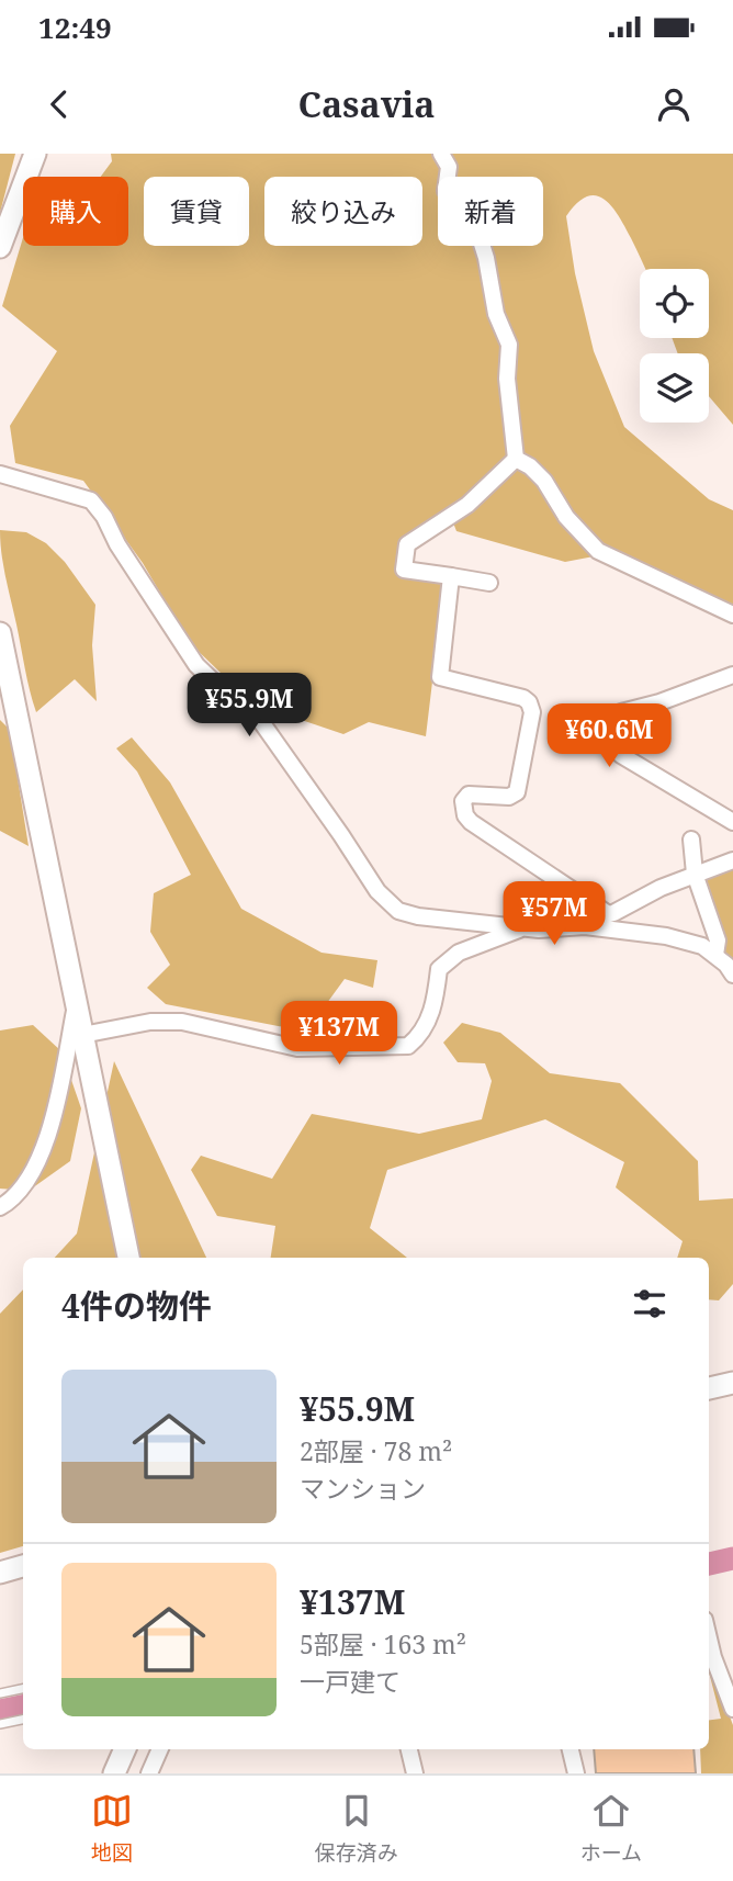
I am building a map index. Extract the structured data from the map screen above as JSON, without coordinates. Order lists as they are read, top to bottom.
{
  "page": {
    "status": "12:49",
    "header": "Casavia",
    "chip": [
      "購入",
      "賃貸",
      "絞り込み",
      "新着"
    ],
    "price": [
      "¥55.9M",
      "¥60.6M",
      "¥57M",
      "¥137M"
    ],
    "heading": "4件の物件",
    "list": [
      {
        "name": "¥55.9M",
        "note": "2部屋 · 78 m² · マンション"
      },
      {
        "name": "¥137M",
        "note": "5部屋 · 163 m² · 一戸建て"
      }
    ],
    "tabs": ["地図", "保存済み", "ホーム"]
  }
}
